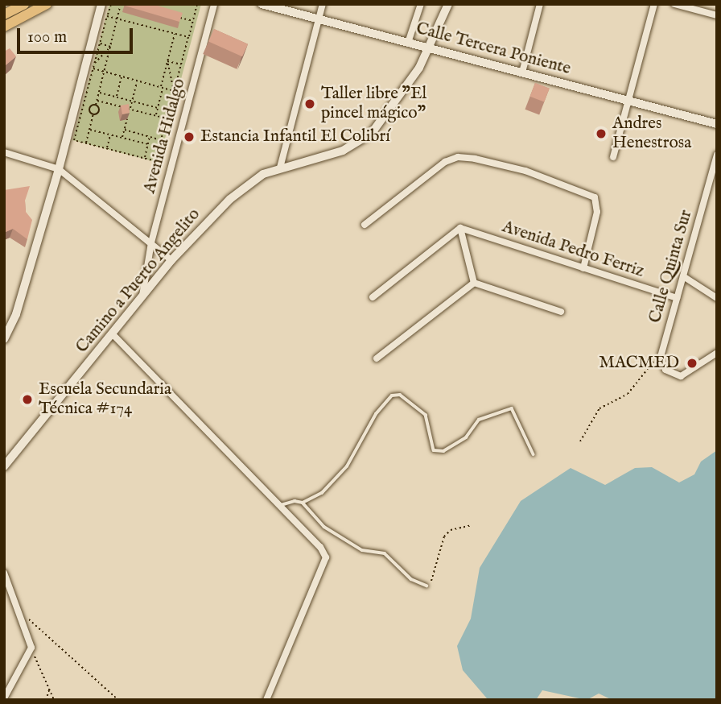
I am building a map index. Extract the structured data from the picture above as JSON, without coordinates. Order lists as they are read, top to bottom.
{
  "streets": {
    "street": [
      "Calle Tercera Poniente",
      "Avenida Hidalgo",
      "Avenida Pedro Ferriz",
      "Calle Quinta Sur",
      "Camino a Puerto Angelito"
    ]
  },
  "crossings": [
    ["Calle Tercera Poniente", "Camino a Puerto Angelito"],
    ["Avenida Hidalgo", "Camino a Puerto Angelito"],
    ["Avenida Pedro Ferriz", "Calle Quinta Sur"]
  ],
  "places": [
    "Taller libre \"El pincel mágico\"",
    "Andres Henestrosa",
    "Estancia Infantil El Colibrí",
    "MACMED",
    "Escuela Secundaria Técnica #174"
  ],
  "scale_bar": "100 m"
}
